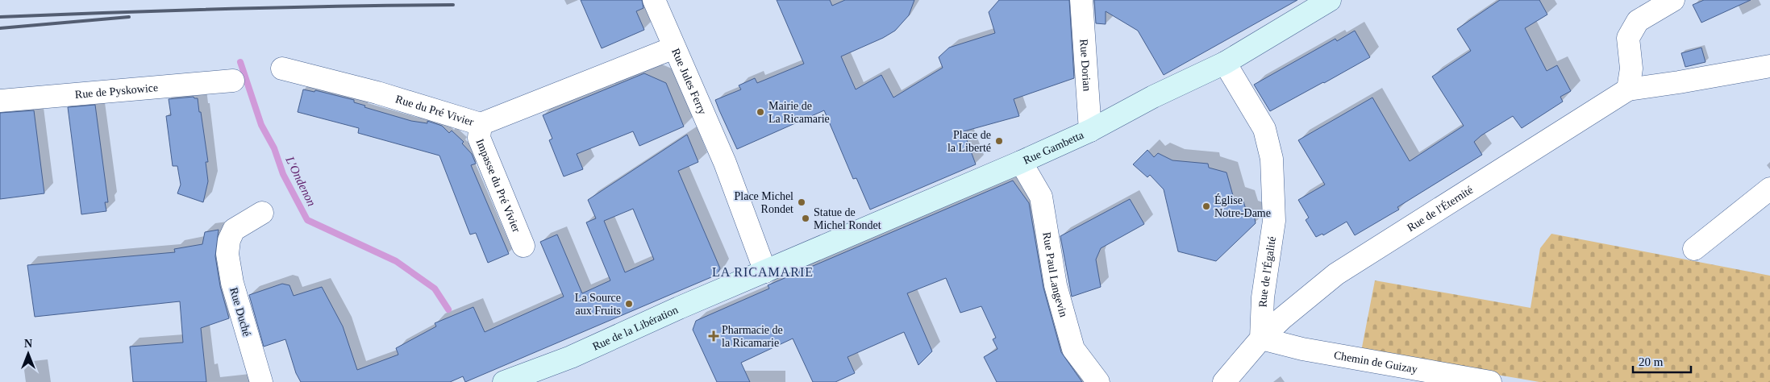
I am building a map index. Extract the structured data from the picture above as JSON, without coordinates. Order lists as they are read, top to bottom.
{
  "streets": {
    "main road": ["Rue Gambetta", "Rue de la Libération"],
    "street": [
      "Rue Dorian",
      "Rue Jules Ferry",
      "Rue de Pyskowice",
      "Rue du Pré Vivier",
      "Impasse du Pré Vivier",
      "Rue de l'Éternité",
      "Rue de l'Égalité",
      "Rue Paul Langevin",
      "Rue Duché",
      "Chemin de Guizay"
    ]
  },
  "crossings": [
    ["Rue Dorian", "Rue Gambetta"],
    ["Rue Jules Ferry", "Rue du Pré Vivier"],
    ["Rue Jules Ferry", "Rue Gambetta"],
    ["Rue Jules Ferry", "Rue de la Libération"],
    ["Rue du Pré Vivier", "Impasse du Pré Vivier"],
    ["Rue Gambetta", "Rue de l'Égalité"],
    ["Rue Gambetta", "Rue Paul Langevin"],
    ["Rue Gambetta", "Rue de la Libération"],
    ["Rue de l'Éternité", "Rue de l'Égalité"],
    ["Rue de l'Éternité", "Chemin de Guizay"],
    ["Rue de l'Égalité", "Chemin de Guizay"]
  ],
  "districts": ["LA RICAMARIE"],
  "water": ["L'Ondenon"],
  "places": {
    "other": [
      "Mairie de La Ricamarie",
      "Place de la Liberté",
      "Place Michel Rondet",
      "Église Notre-Dame",
      "Statue de Michel Rondet",
      "La Source aux Fruits"
    ],
    "health": ["Pharmacie de la Ricamarie"]
  },
  "scale_bar": "20 m",
  "north": "top"
}
